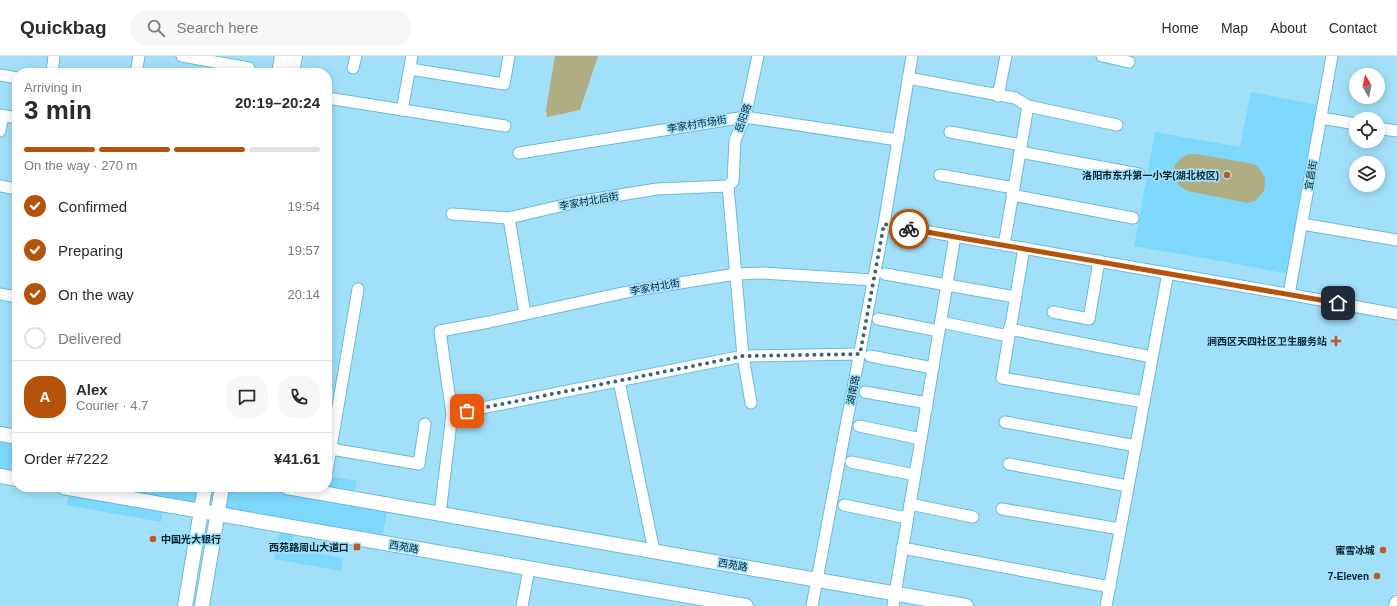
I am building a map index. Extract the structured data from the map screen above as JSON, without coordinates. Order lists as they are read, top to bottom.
{
  "streets": {
    "main road": ["西苑路"],
    "street": [
      "岳阳路",
      "李家村市场街",
      "宜昌街",
      "李家村北后街",
      "李家村北街",
      "湖南路"
    ]
  },
  "crossings": [
    ["岳阳路", "李家村市场街"],
    ["岳阳路", "李家村北后街"],
    ["岳阳路", "李家村北街"],
    ["李家村市场街", "湖南路"],
    ["李家村北街", "湖南路"],
    ["湖南路", "西苑路"]
  ],
  "places": {
    "other": [
      "洛阳市东升第一小学(湖北校区)",
      "中国光大银行",
      "蜜雪冰城",
      "7-Eleven"
    ],
    "health": ["涧西区天四社区卫生服务站"],
    "transit": ["西苑路周山大道口"]
  },
  "north": "top",
  "page": {
    "header": "Quickbag",
    "search": "Search here",
    "nav": [
      "Home",
      "Map",
      "About",
      "Contact"
    ],
    "heading": ["3 min", "Arriving in", "20:19–20:24"],
    "panel": [
      "Alex",
      "Courier · 4.7",
      "Order #7222",
      "¥41.61"
    ],
    "bar": "On the way · 270 m",
    "list": [
      ["Confirmed", "19:54"],
      ["Preparing", "19:57"],
      ["On the way", "20:14"],
      "Delivered"
    ],
    "round": "A"
  }
}
